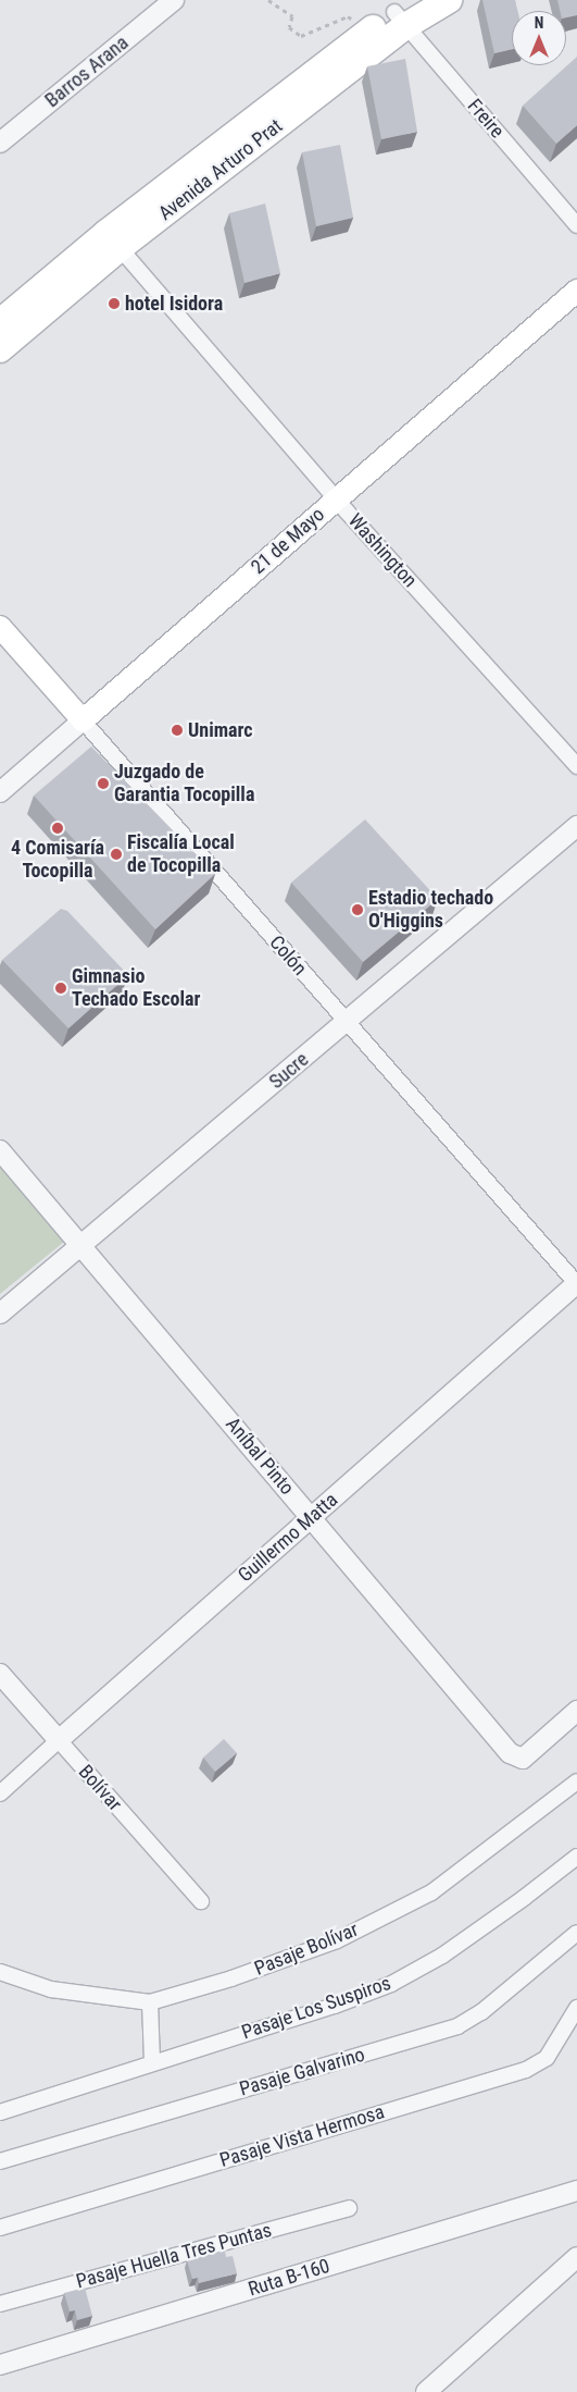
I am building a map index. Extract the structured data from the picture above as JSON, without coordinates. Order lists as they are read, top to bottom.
{
  "streets": {
    "highway": ["Avenida Arturo Prat"],
    "main road": ["21 de Mayo", "Colón"],
    "street": [
      "Barros Arana",
      "Freire",
      "Washington",
      "Sucre",
      "Aníbal Pinto",
      "Guillermo Matta",
      "Bolívar",
      "Pasaje Bolívar",
      "Pasaje Los Suspiros",
      "Pasaje Galvarino",
      "Pasaje Vista Hermosa",
      "Pasaje Huella Tres Puntas",
      "Ruta B-160"
    ]
  },
  "crossings": [
    ["Freire", "Avenida Arturo Prat"],
    ["Avenida Arturo Prat", "Washington"],
    ["21 de Mayo", "Washington"],
    ["21 de Mayo", "Colón"],
    ["Colón", "Sucre"],
    ["Colón", "Guillermo Matta"],
    ["Sucre", "Aníbal Pinto"],
    ["Aníbal Pinto", "Guillermo Matta"],
    ["Guillermo Matta", "Bolívar"]
  ],
  "places": [
    "hotel Isidora",
    "Unimarc",
    "Juzgado de Garantia Tocopilla",
    "4 Comisaría Tocopilla",
    "Fiscalía Local de Tocopilla",
    "Estadio techado O'Higgins",
    "Gimnasio Techado Escolar"
  ],
  "north": "top"
}
